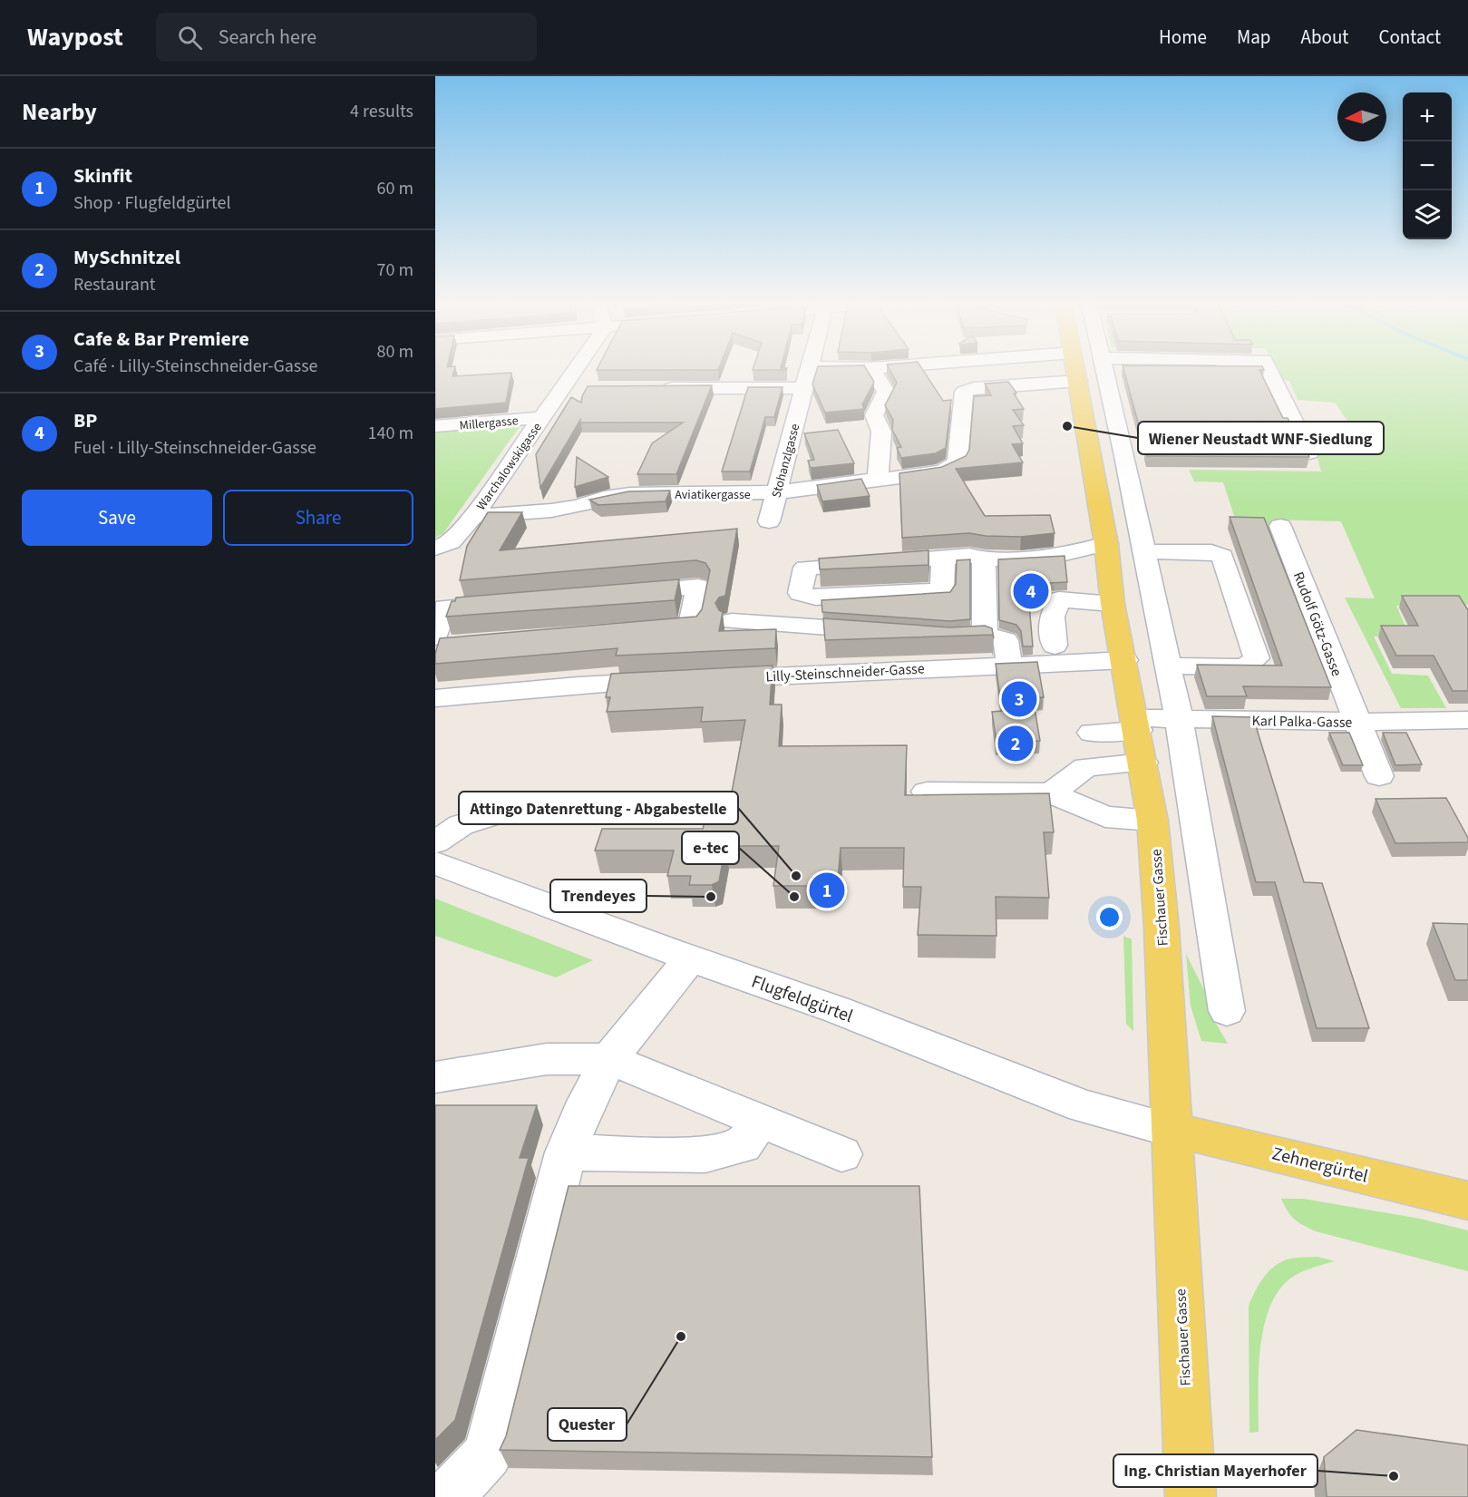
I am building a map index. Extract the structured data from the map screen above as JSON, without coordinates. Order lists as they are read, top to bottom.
{
  "streets": {
    "main road": ["Fischauer Gasse", "Zehnergürtel"],
    "street": [
      "Millergasse",
      "Stohanzlgasse",
      "Warchalowskigasse",
      "Aviatikergasse",
      "Rudolf Götz-Gasse",
      "Lilly-Steinschneider-Gasse",
      "Karl Palka-Gasse",
      "Flugfeldgürtel"
    ]
  },
  "crossings": [
    ["Millergasse", "Warchalowskigasse"],
    ["Stohanzlgasse", "Aviatikergasse"],
    ["Warchalowskigasse", "Aviatikergasse"],
    ["Aviatikergasse", "Fischauer Gasse"],
    ["Rudolf Götz-Gasse", "Karl Palka-Gasse"],
    ["Lilly-Steinschneider-Gasse", "Fischauer Gasse"],
    ["Karl Palka-Gasse", "Fischauer Gasse"],
    ["Fischauer Gasse", "Flugfeldgürtel"],
    ["Fischauer Gasse", "Zehnergürtel"],
    ["Flugfeldgürtel", "Zehnergürtel"]
  ],
  "places": [
    "Wiener Neustadt WNF-Siedlung",
    "Attingo Datenrettung - Abgabestelle",
    "Trendeyes",
    "e-tec",
    "Quester",
    "Ing. Christian Mayerhofer"
  ],
  "north": "left",
  "page": {
    "header": "Waypost",
    "search": "Search here",
    "nav": [
      "Home",
      "Map",
      "About",
      "Contact"
    ],
    "heading": ["Nearby", "4 results"],
    "map_buttons": ["+", "−"],
    "list": [
      {
        "mark": "1",
        "name": "Skinfit",
        "note": "Shop · Flugfeldgürtel",
        "value": "60 m"
      },
      {
        "mark": "2",
        "name": "MySchnitzel",
        "note": "Restaurant",
        "value": "70 m"
      },
      {
        "mark": "3",
        "name": "Cafe & Bar Premiere",
        "note": "Café · Lilly-Steinschneider-Gasse",
        "value": "80 m"
      },
      {
        "mark": "4",
        "name": "BP",
        "note": "Fuel · Lilly-Steinschneider-Gasse",
        "value": "140 m"
      }
    ],
    "buttons": ["Save", "Share"],
    "pins": [
      "4",
      "3",
      "2",
      "1"
    ]
  }
}
